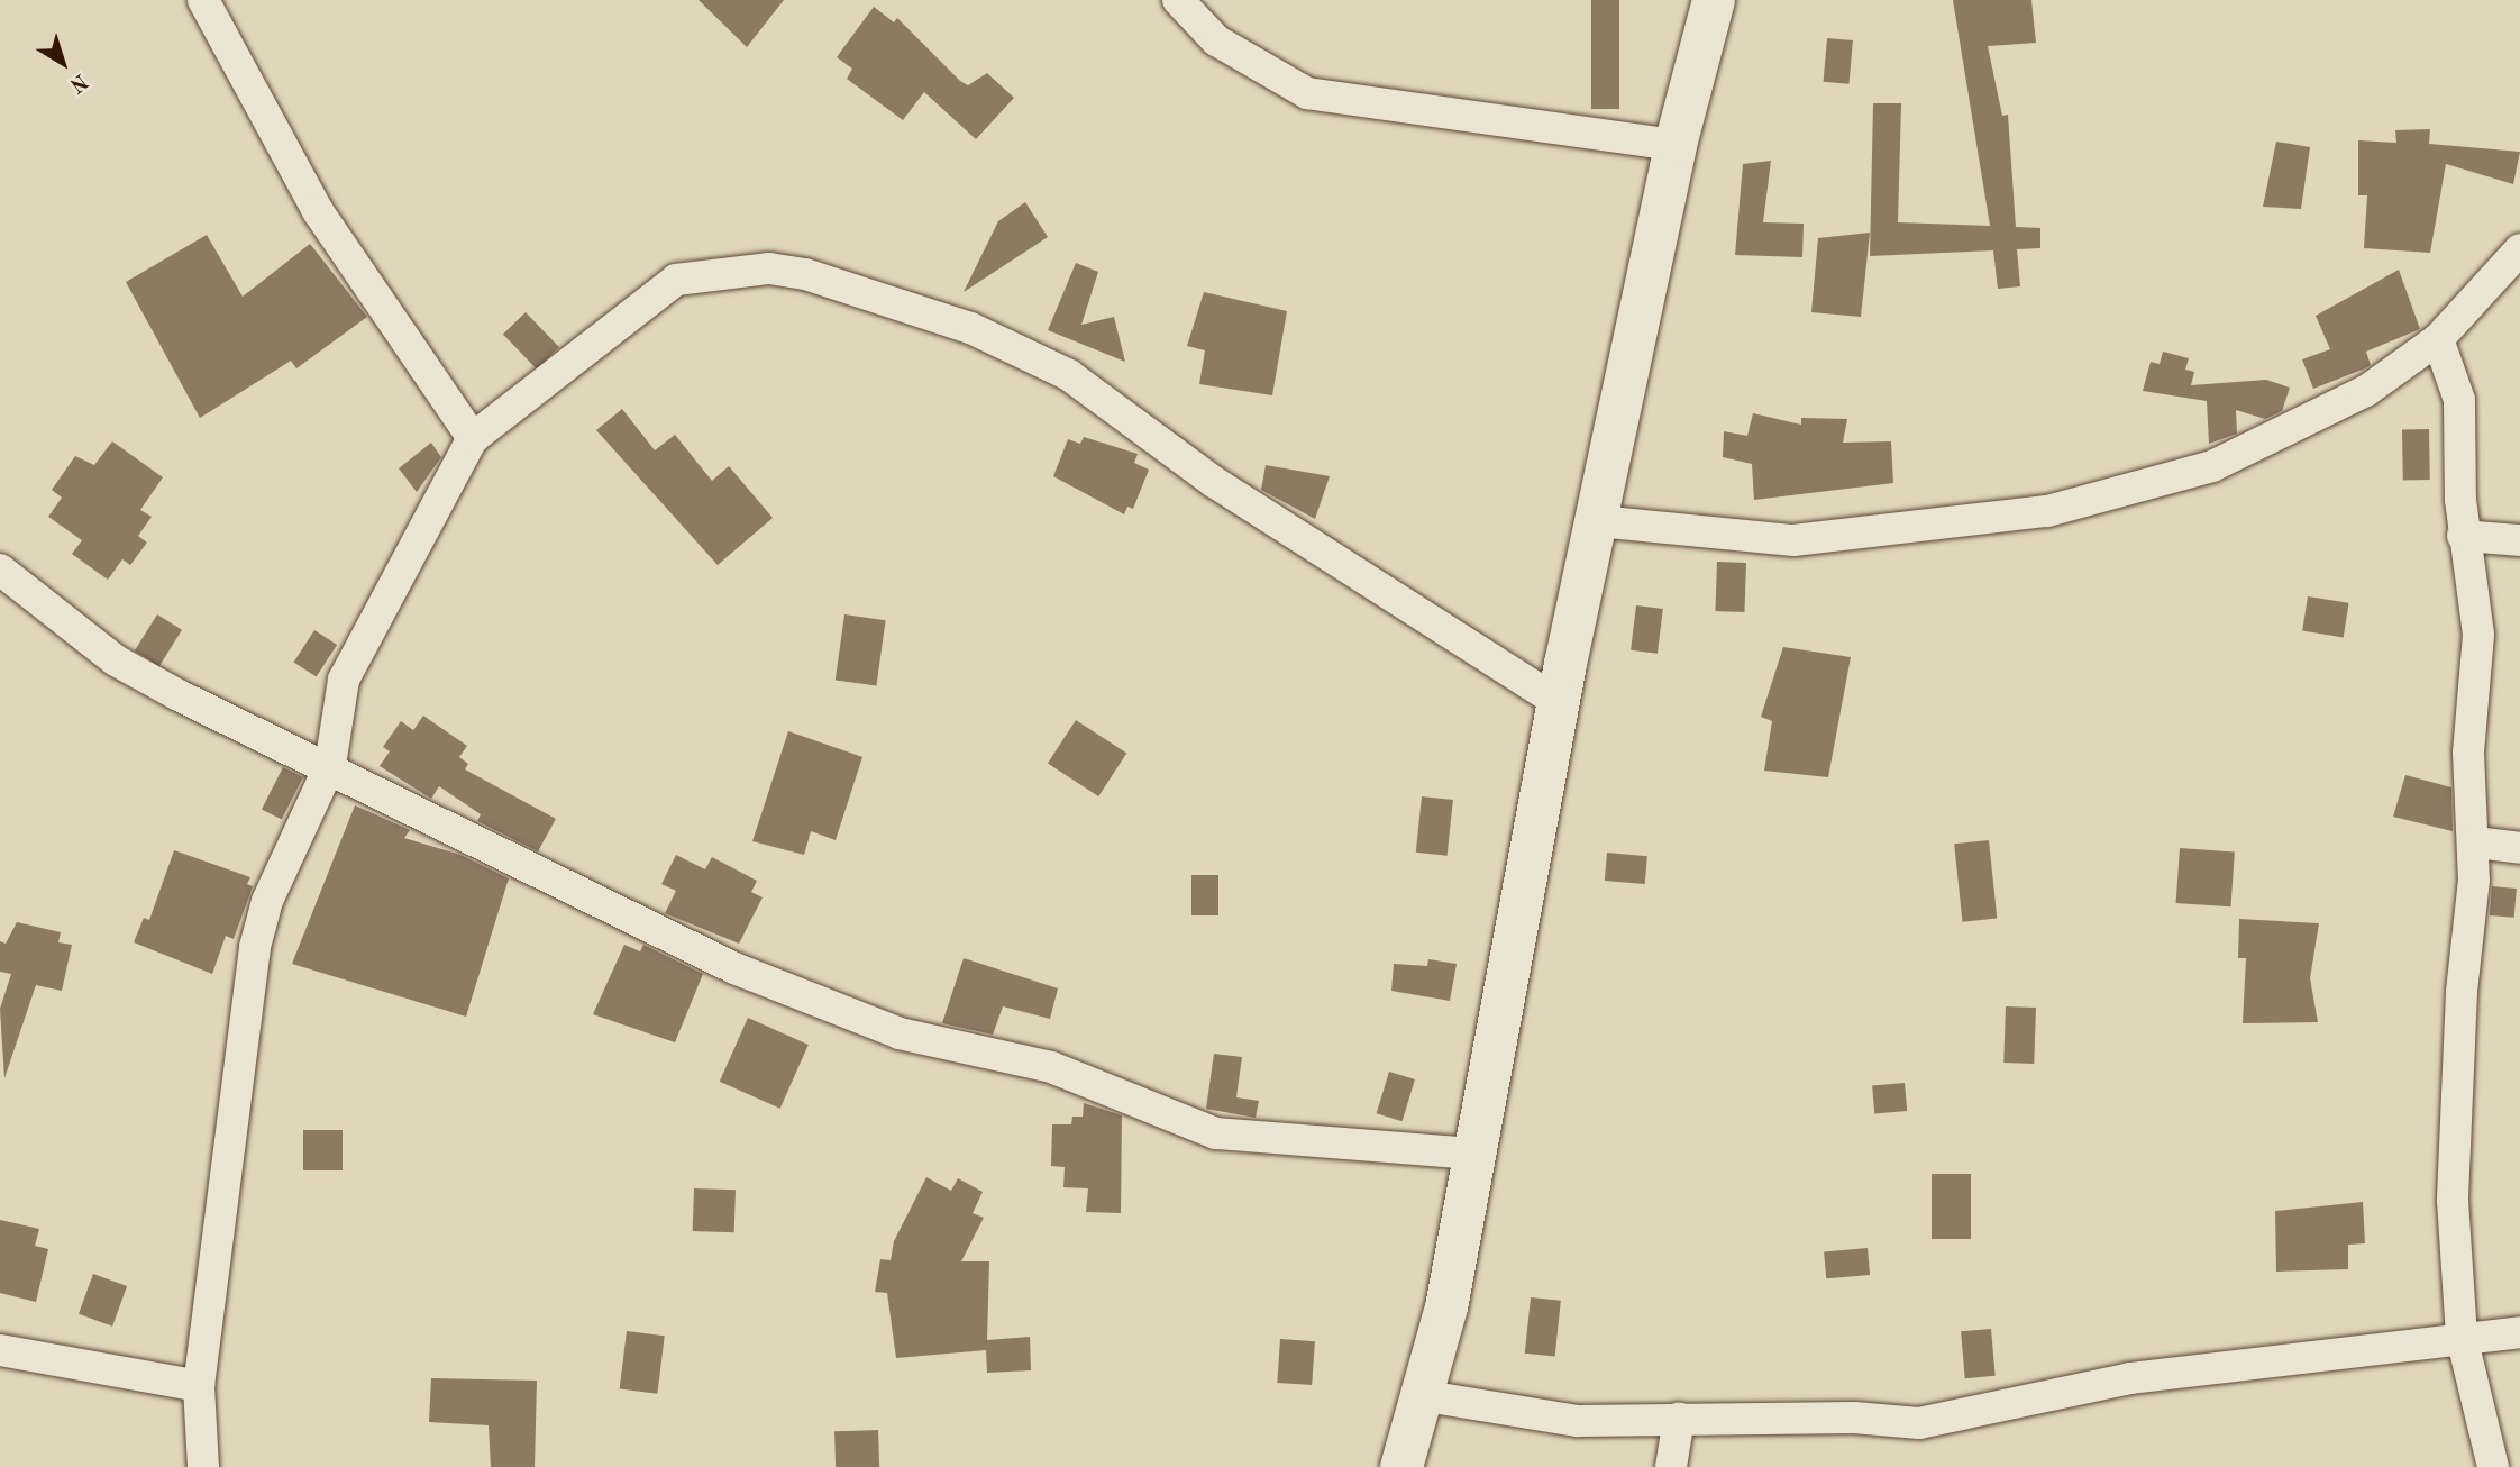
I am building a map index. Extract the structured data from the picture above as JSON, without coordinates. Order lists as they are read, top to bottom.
{
  "north": "bottom right"
}
